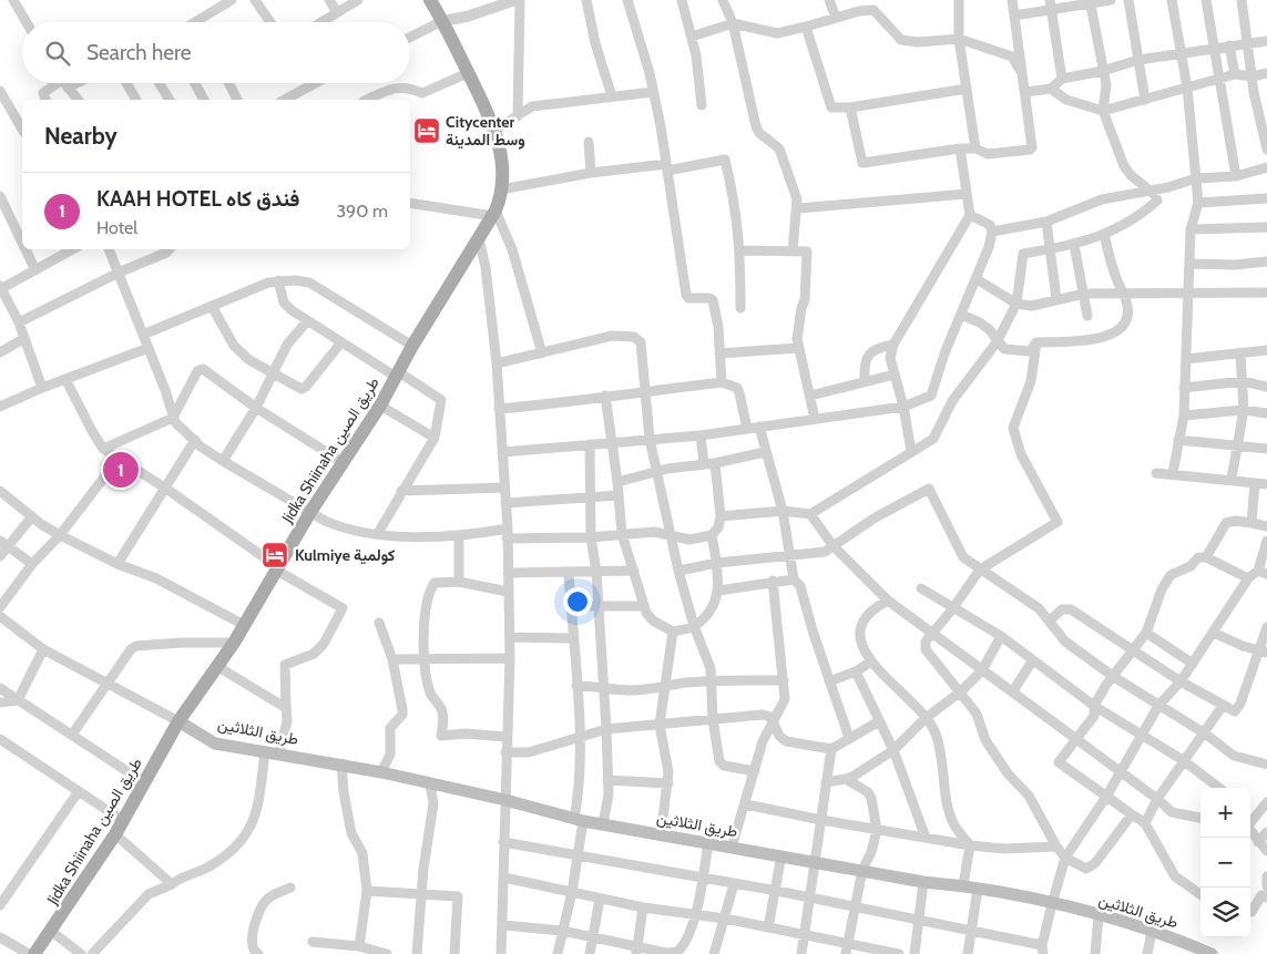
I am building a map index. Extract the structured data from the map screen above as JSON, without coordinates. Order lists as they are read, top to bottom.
{
  "streets": {
    "main road": ["Jidka Shiinaha طريق الصين", "طريق الثلاثين"]
  },
  "crossings": [
    ["Jidka Shiinaha طريق الصين", "طريق الثلاثين"]
  ],
  "places": {
    "hotel": ["Citycenter وسط المدينة", "Kulmiye كولمية"]
  },
  "page": {
    "search": "Search here",
    "heading": "Nearby",
    "list": [
      {
        "mark": "1",
        "name": "KAAH HOTEL فندق كاه",
        "note": "Hotel",
        "value": "390 m"
      }
    ],
    "pins": "1",
    "map_buttons": ["+", "−"]
  }
}
